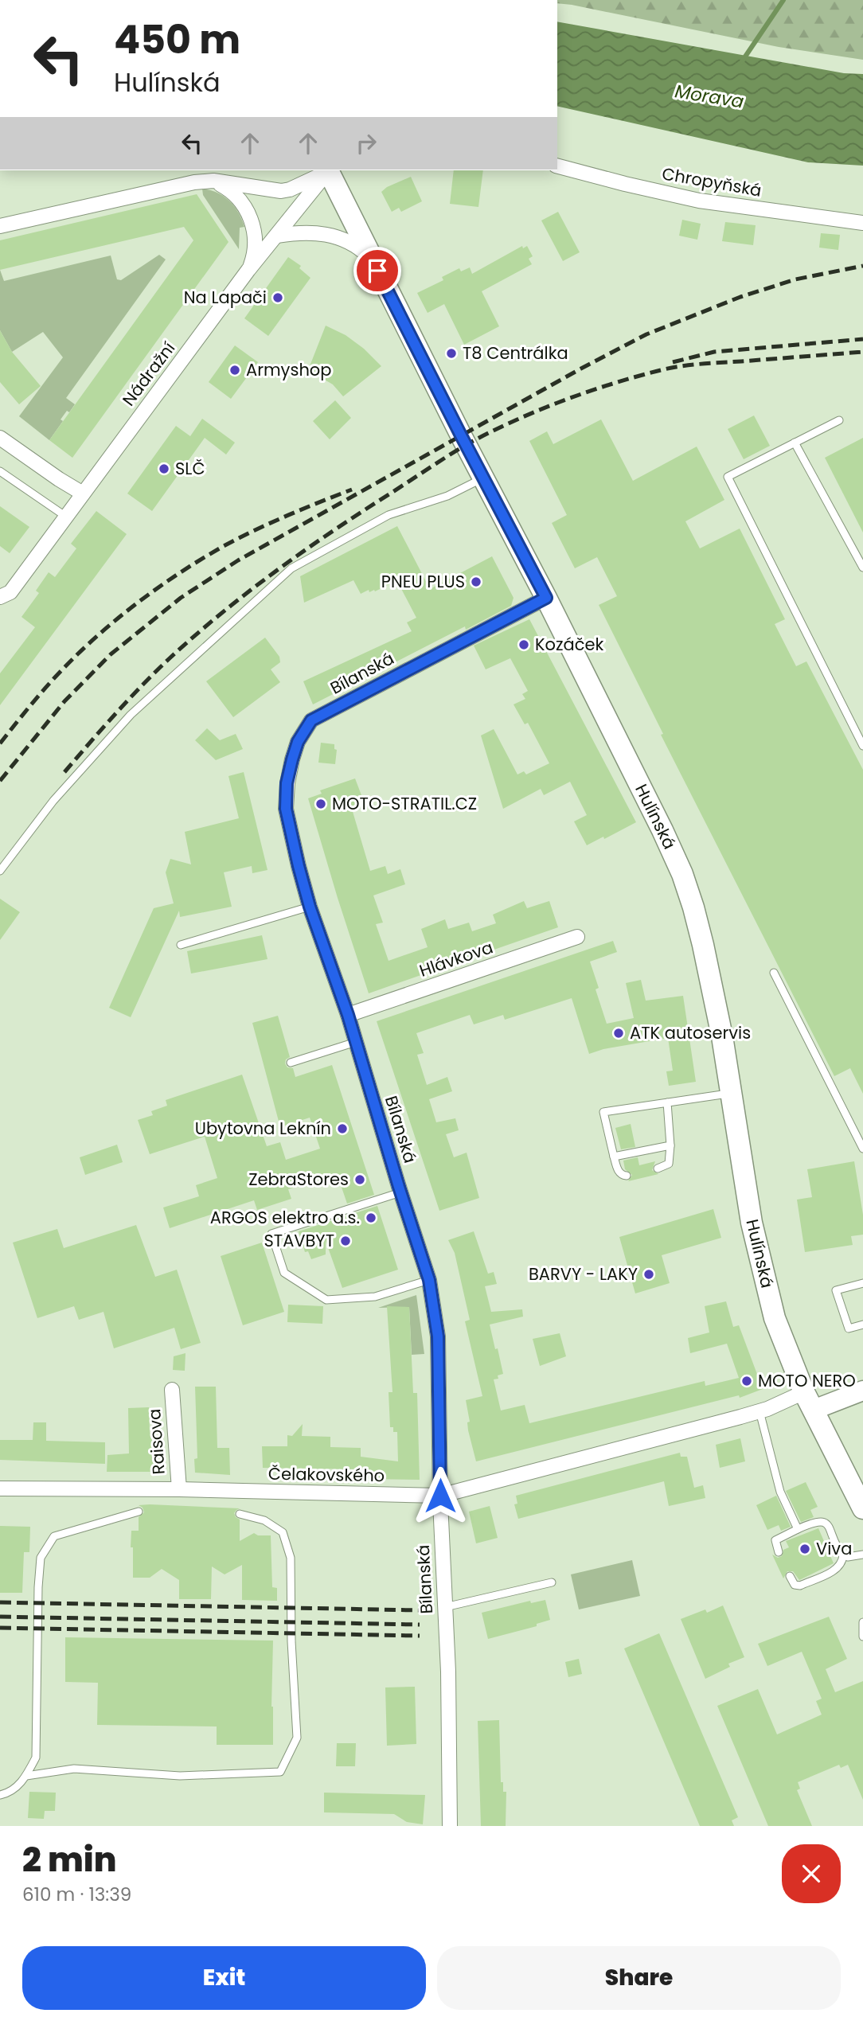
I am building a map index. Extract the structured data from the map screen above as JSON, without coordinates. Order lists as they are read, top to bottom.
{
  "streets": {
    "main road": ["Hulínská"],
    "street": [
      "Chropyňská",
      "Nádražní",
      "Bílanská",
      "Hlávkova",
      "Raisova",
      "Čelakovského"
    ]
  },
  "crossings": [
    ["Bílanská", "Hulínská"],
    ["Bílanská", "Hlávkova"],
    ["Bílanská", "Čelakovského"],
    ["Hulínská", "Čelakovského"],
    ["Raisova", "Čelakovského"]
  ],
  "water": ["Morava"],
  "places": [
    "Na Lapači",
    "T8 Centrálka",
    "Armyshop",
    "SLČ",
    "PNEU PLUS",
    "Kozáček",
    "MOTO-STRATIL.CZ",
    "ATK autoservis",
    "Ubytovna Leknín",
    "ZebraStores",
    "ARGOS elektro a.s.",
    "STAVBYT",
    "BARVY - LAKY",
    "MOTO NERO",
    "Viva"
  ],
  "page": {
    "turn": ["450 m", "Hulínská"],
    "heading": ["2 min", "610 m · 13:39"],
    "buttons": ["Exit", "Share"]
  }
}
